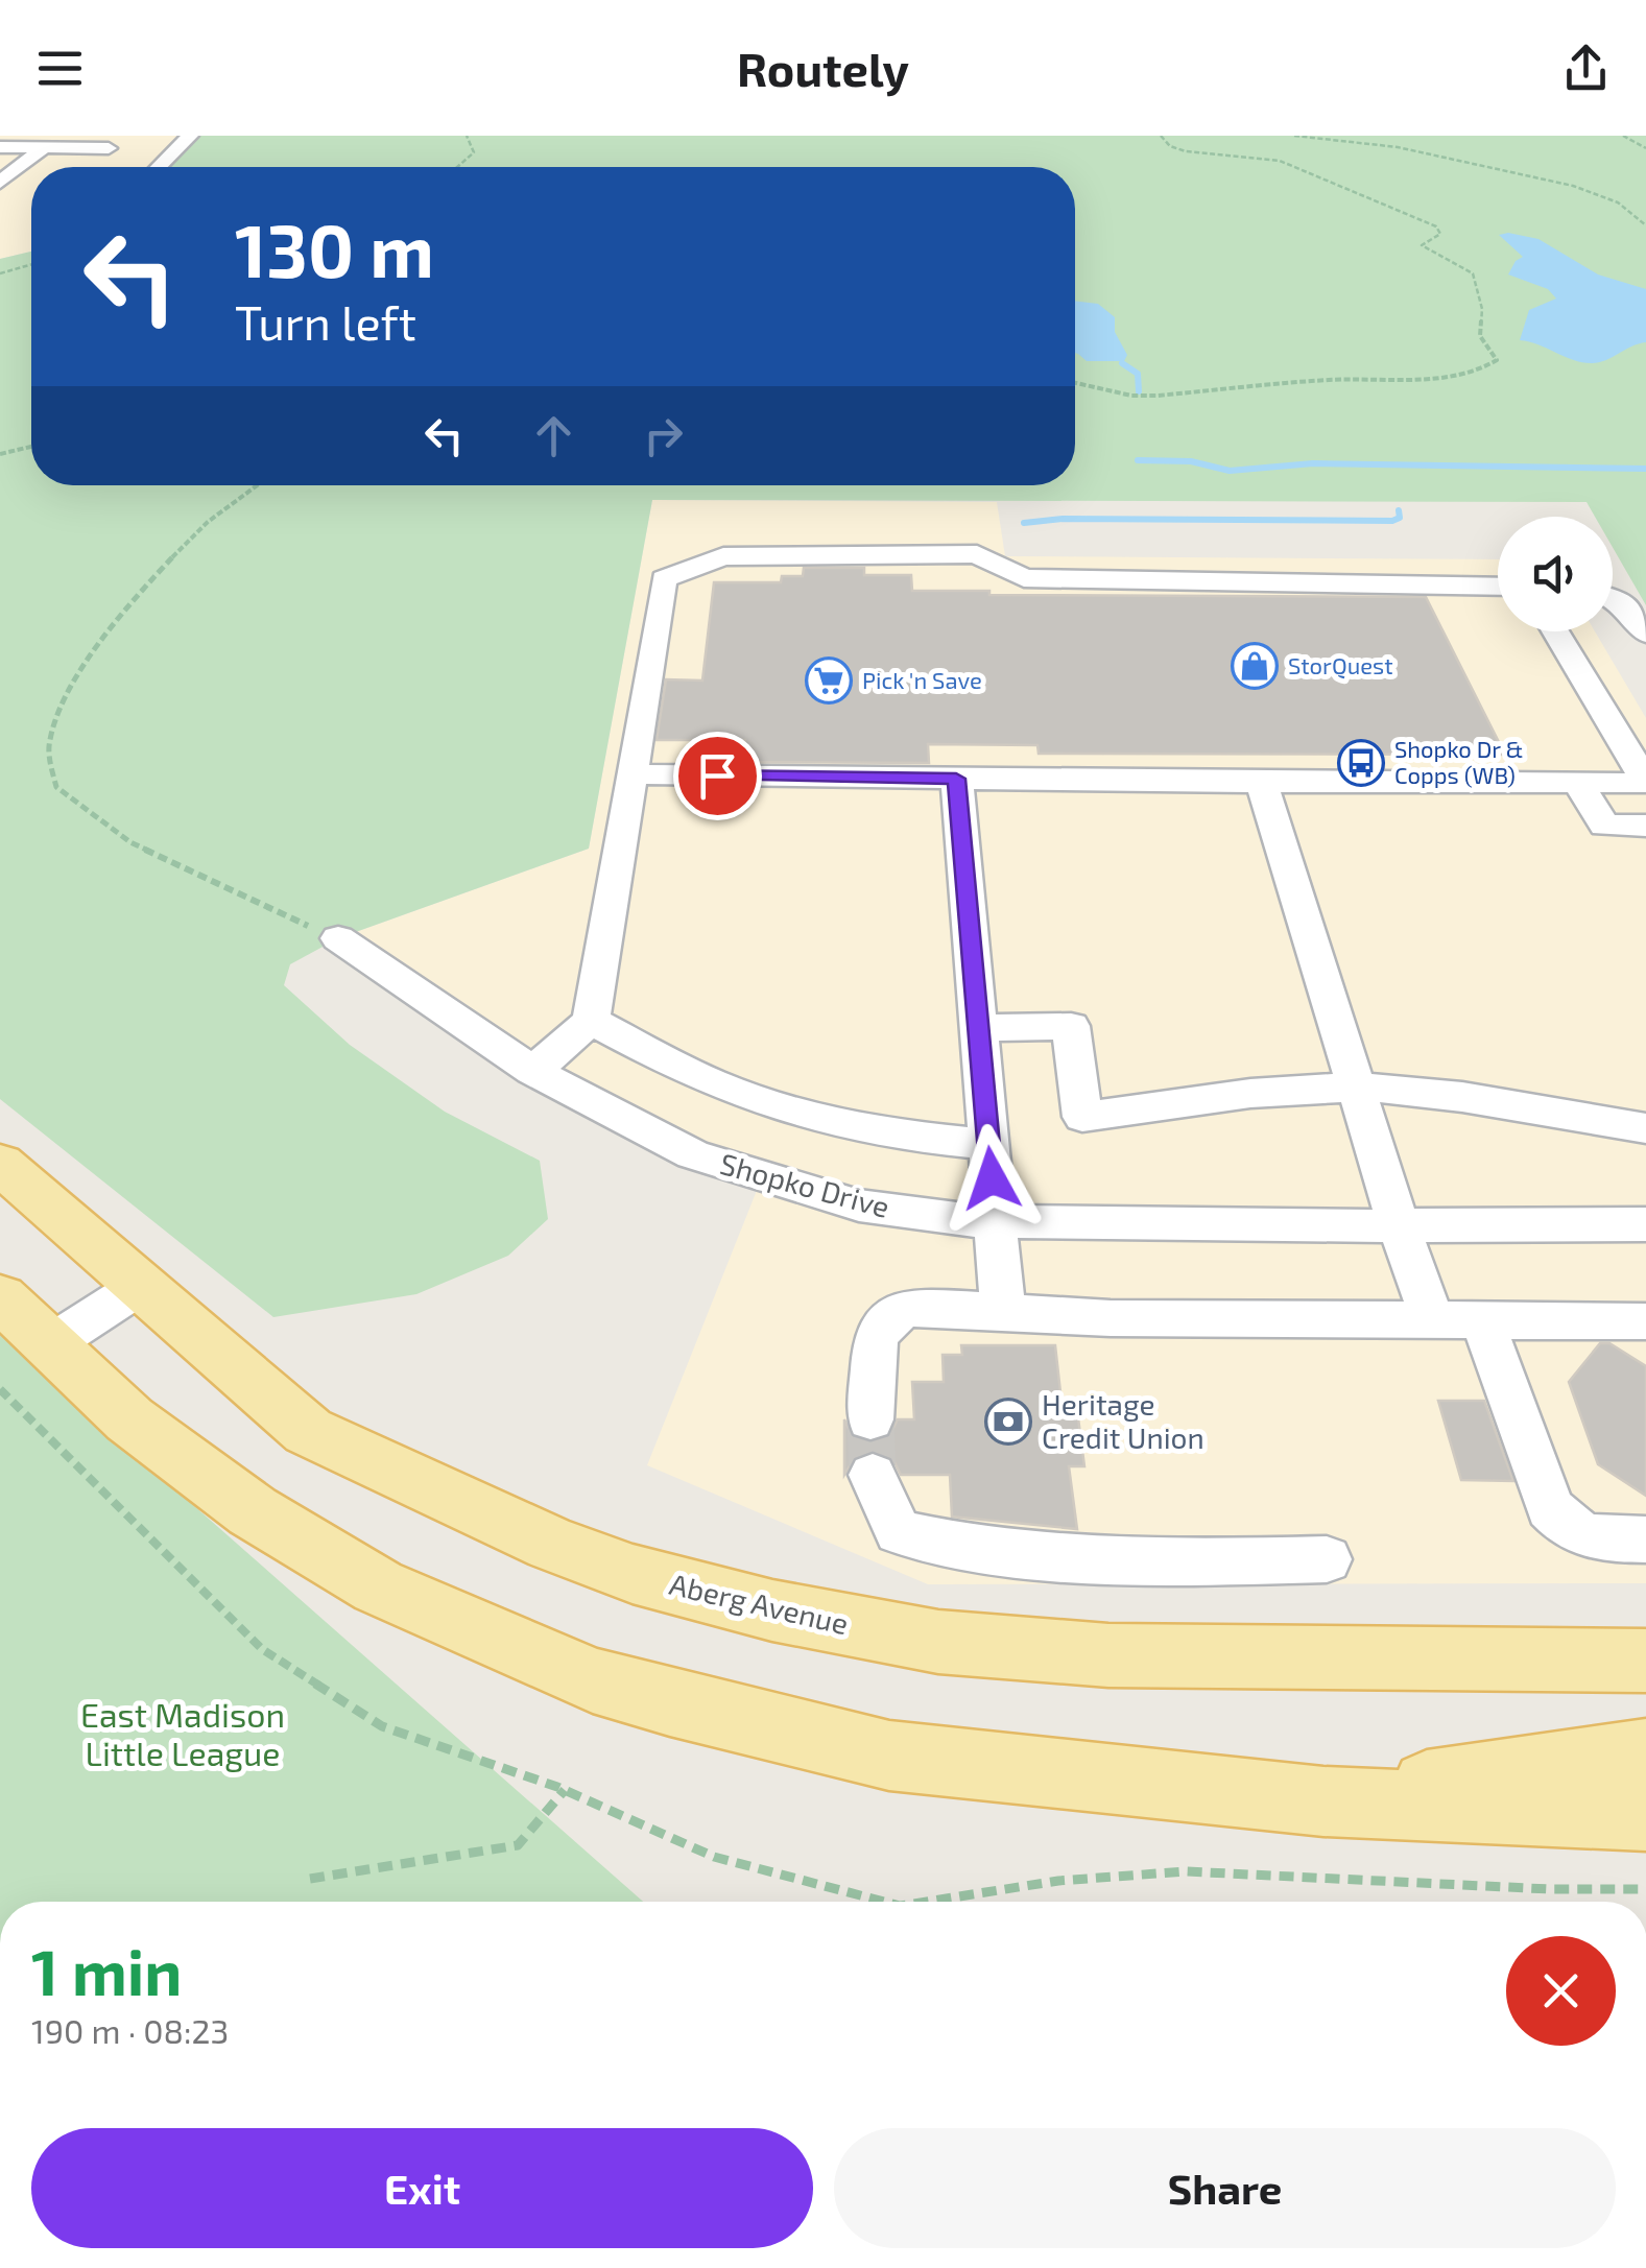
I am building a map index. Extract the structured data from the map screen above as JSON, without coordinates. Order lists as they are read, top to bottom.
{
  "streets": {
    "main road": ["Aberg Avenue"],
    "street": ["Shopko Drive"]
  },
  "parks": ["East Madison Little League"],
  "places": {
    "shop": ["StorQuest"],
    "supermarket": ["Pick 'n Save"],
    "bus stop": ["Shopko Dr & Copps (WB)"],
    "bank": ["Heritage Credit Union"]
  },
  "page": {
    "header": "Routely",
    "turn": ["130 m", "Turn left"],
    "heading": ["1 min", "190 m · 08:23"],
    "buttons": ["Exit", "Share"]
  }
}
